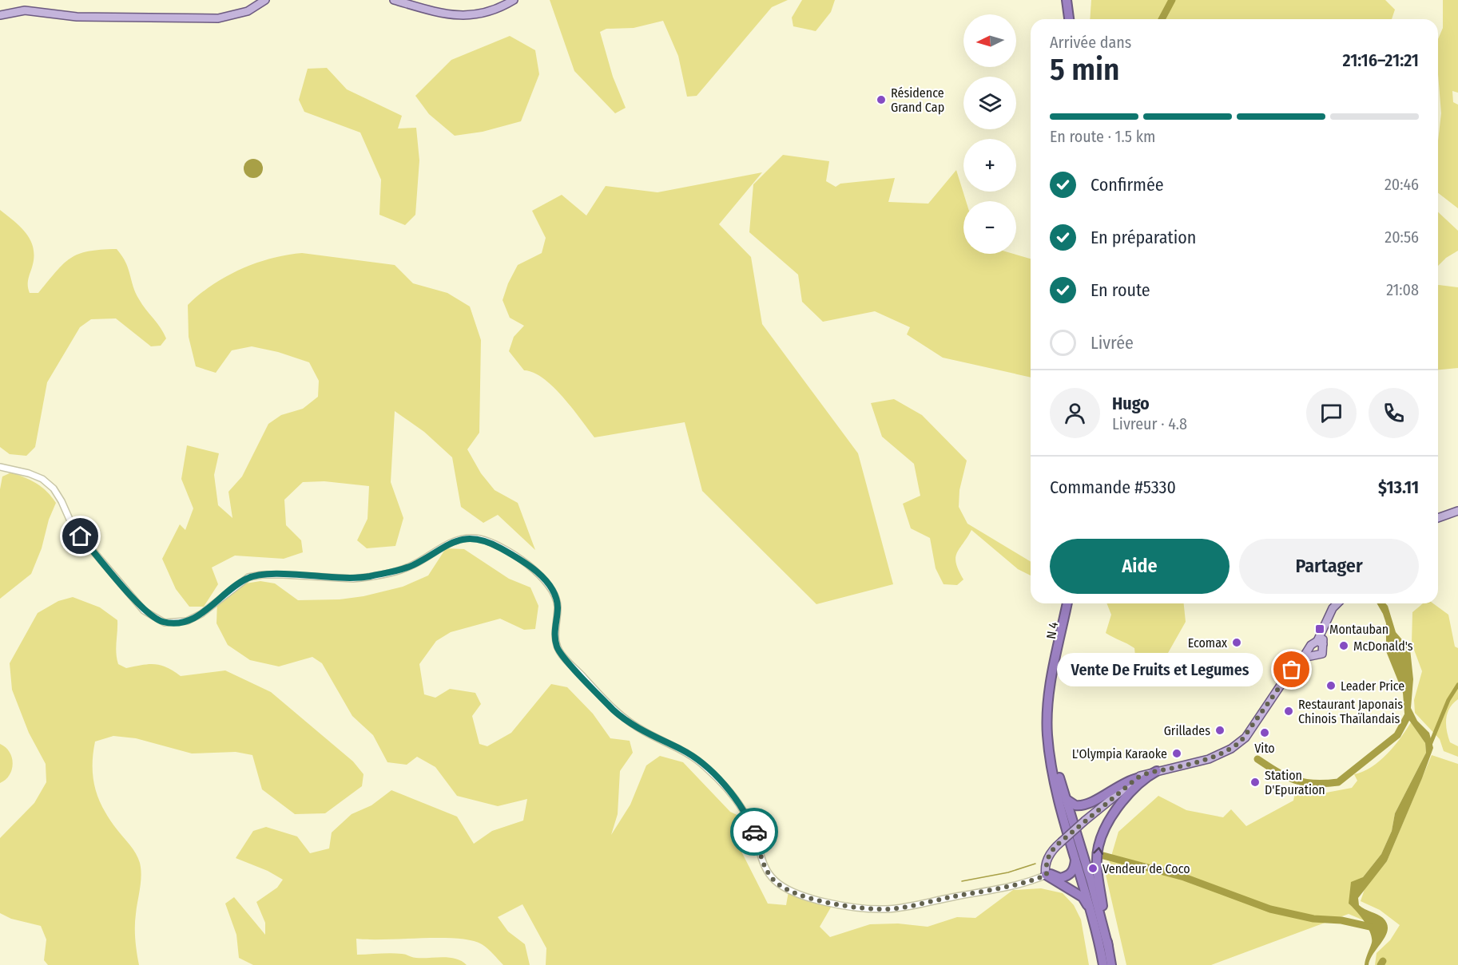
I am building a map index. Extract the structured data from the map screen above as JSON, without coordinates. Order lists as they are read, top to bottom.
{
  "streets": {
    "highway": ["N 4"]
  },
  "places": {
    "other": [
      "Résidence Grand Cap",
      "Ecomax",
      "McDonald's",
      "Vente De Fruits et Legumes",
      "Leader Price",
      "Restaurant Japonais Chinois Thaïlandais",
      "Grillades",
      "Vito",
      "L'Olympia Karaoke",
      "Station D'Epuration",
      "Vendeur de Coco"
    ],
    "transit": ["Montauban"]
  },
  "north": "left",
  "page": {
    "map_buttons": ["+", "−"],
    "heading": ["5 min", "Arrivée dans", "21:16–21:21"],
    "panel": [
      "Hugo",
      "Livreur · 4.8",
      "Commande #5330",
      "$13.11"
    ],
    "bar": "En route · 1.5 km",
    "list": [
      ["Confirmée", "20:46"],
      ["En préparation", "20:56"],
      ["En route", "21:08"],
      "Livrée"
    ],
    "buttons": ["Aide", "Partager"],
    "bubble": "Vente De Fruits et Legumes"
  }
}
